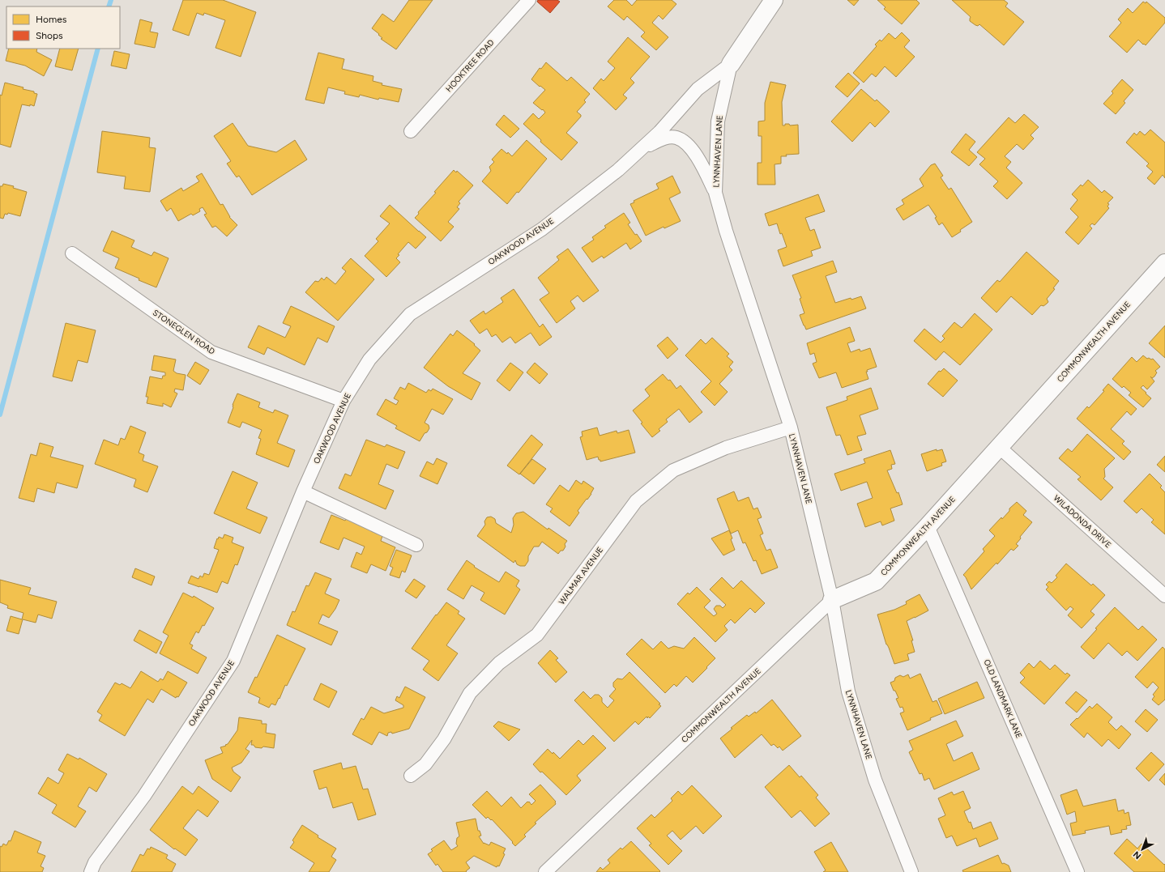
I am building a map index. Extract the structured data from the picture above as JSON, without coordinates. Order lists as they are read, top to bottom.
{
  "streets": {
    "street": [
      "HOOKTREE ROAD",
      "LYNNHAVEN LANE",
      "OAKWOOD AVENUE",
      "STONEGLEN ROAD",
      "COMMONWEALTH AVENUE",
      "WILADONDA DRIVE",
      "WALMAR AVENUE",
      "OLD LANDMARK LANE"
    ]
  },
  "crossings": [
    ["LYNNHAVEN LANE", "OAKWOOD AVENUE"],
    ["LYNNHAVEN LANE", "COMMONWEALTH AVENUE"],
    ["LYNNHAVEN LANE", "WALMAR AVENUE"],
    ["OAKWOOD AVENUE", "STONEGLEN ROAD"],
    ["COMMONWEALTH AVENUE", "WILADONDA DRIVE"],
    ["COMMONWEALTH AVENUE", "OLD LANDMARK LANE"]
  ],
  "legend": ["Homes", "Shops"],
  "north": "bottom left"
}
